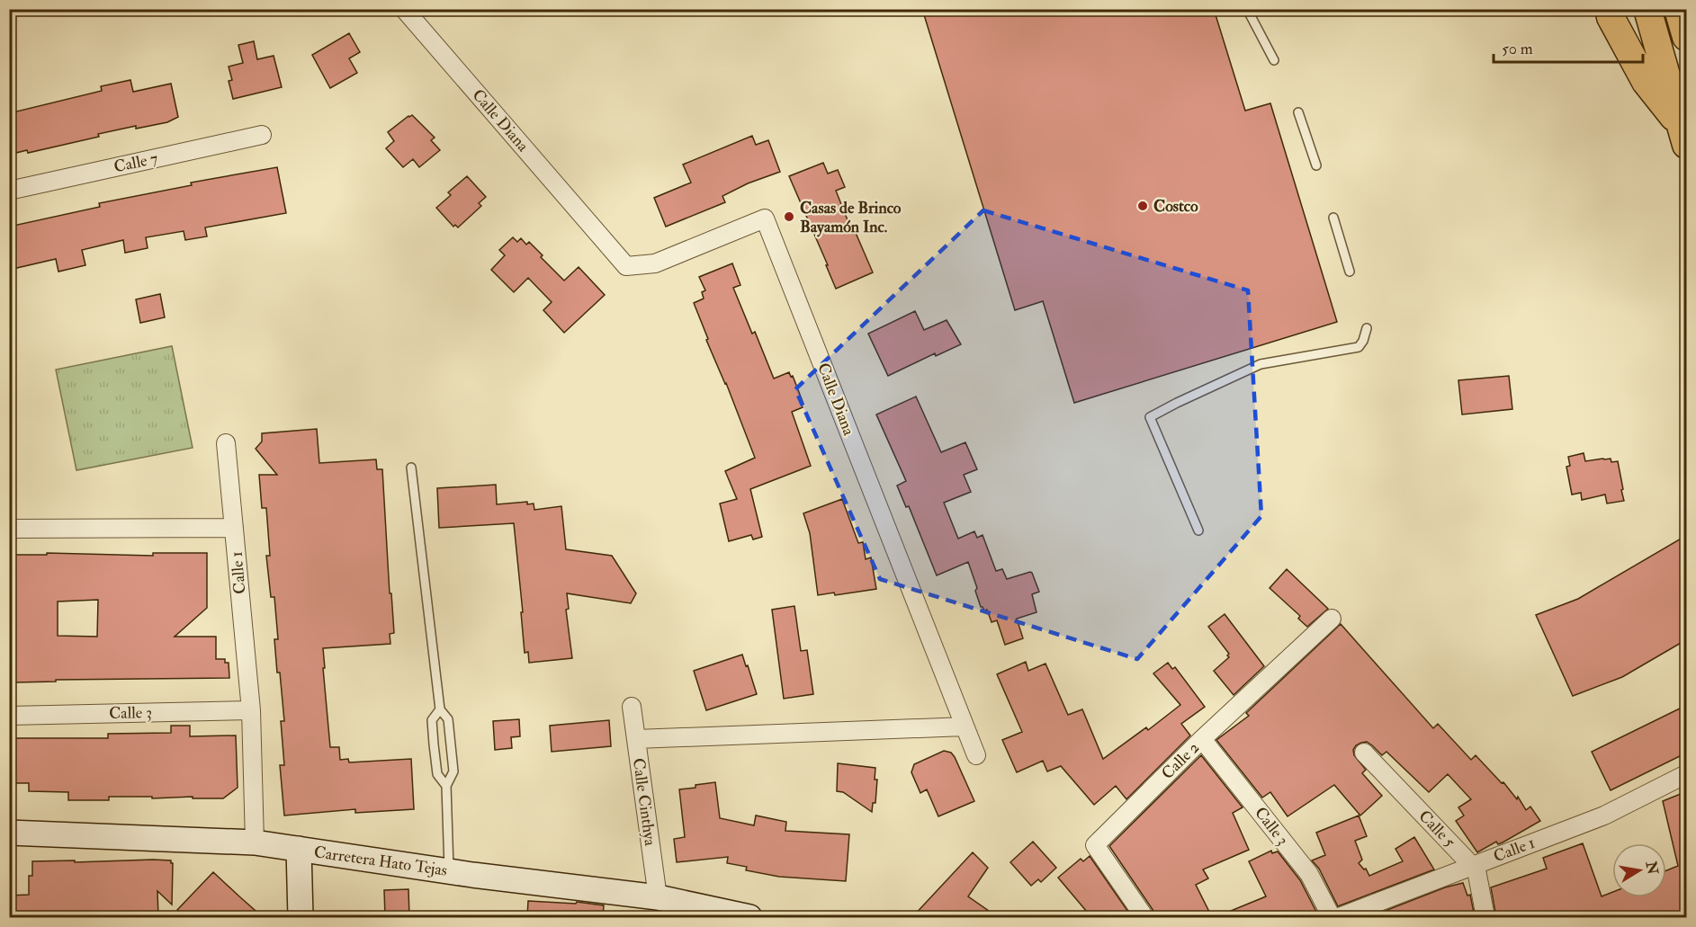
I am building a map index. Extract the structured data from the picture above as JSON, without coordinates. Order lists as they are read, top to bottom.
{
  "streets": {
    "street": [
      "Calle Diana",
      "Calle 7",
      "Calle 1",
      "Calle 3",
      "Calle 2",
      "Calle Cinthya",
      "Calle 5",
      "Carretera Hato Tejas"
    ]
  },
  "crossings": [
    ["Calle 1", "Calle 3"],
    ["Calle 1", "Calle 5"],
    ["Calle 1", "Carretera Hato Tejas"],
    ["Calle 3", "Calle 2"],
    ["Calle Cinthya", "Carretera Hato Tejas"]
  ],
  "places": ["Costco", "Casas de Brinco Bayamón Inc."],
  "scale_bar": "50 m",
  "north": "right"
}
